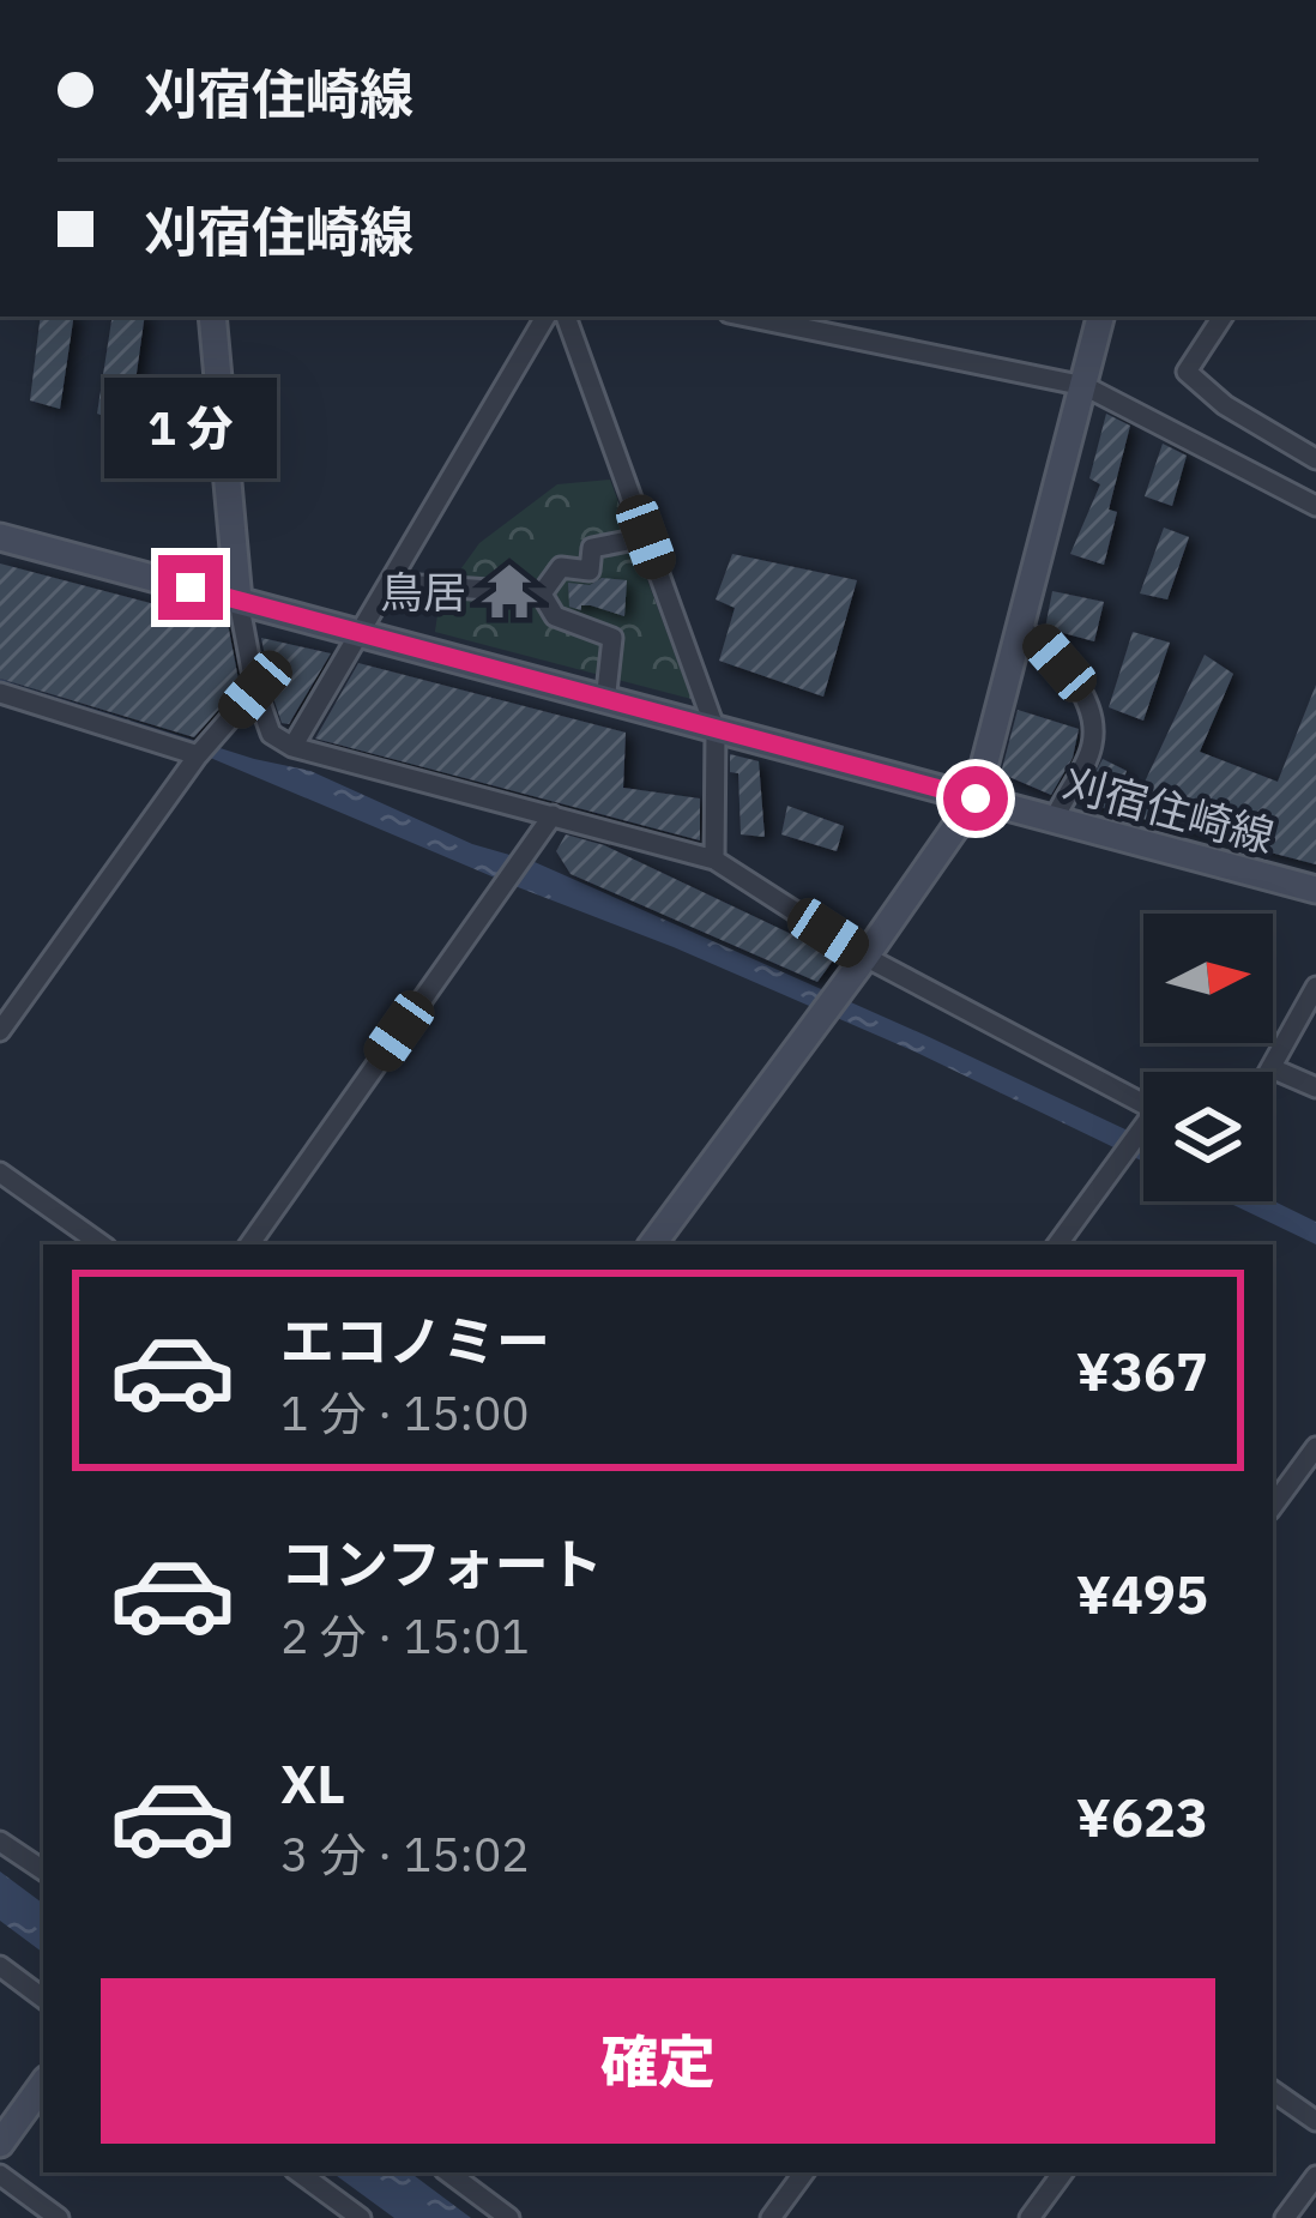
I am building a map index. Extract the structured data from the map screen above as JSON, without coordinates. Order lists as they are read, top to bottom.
{
  "streets": {
    "street": ["刈宿住崎線"]
  },
  "places": {
    "temple": ["鳥居"]
  },
  "north": "right",
  "page": {
    "banner": ["刈宿住崎線", "刈宿住崎線"],
    "bubble": "1 分",
    "list": [
      {
        "name": "エコノミー",
        "note": "1 分 · 15:00",
        "value": "¥367"
      },
      {
        "name": "コンフォート",
        "note": "2 分 · 15:01",
        "value": "¥495"
      },
      {
        "name": "XL",
        "note": "3 分 · 15:02",
        "value": "¥623"
      }
    ],
    "buttons": "確定"
  }
}
